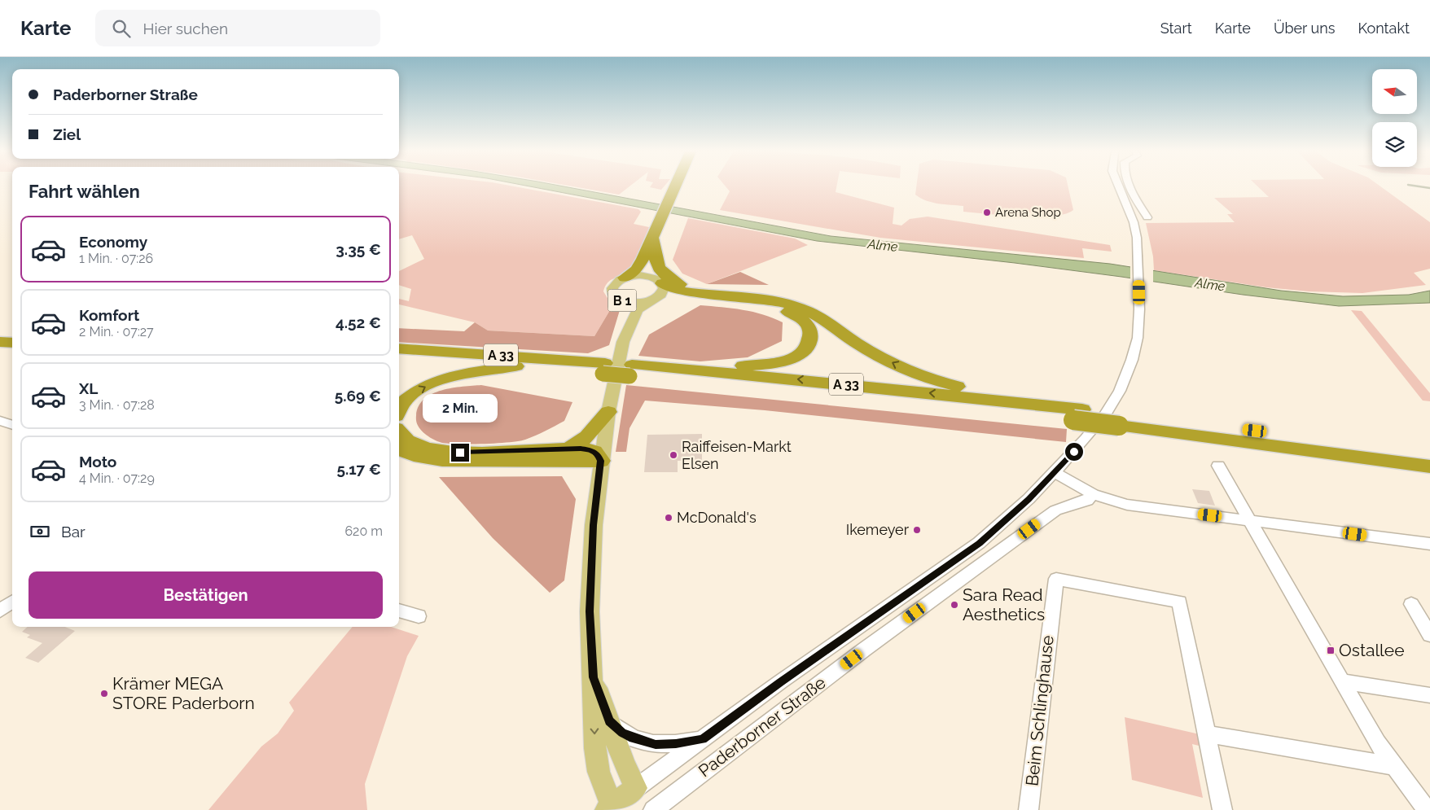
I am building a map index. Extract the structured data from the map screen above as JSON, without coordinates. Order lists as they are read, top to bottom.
{
  "streets": {
    "highway": ["B 1", "A 33"],
    "main road": ["Paderborner Straße"],
    "street": ["Beim Schlinghause"]
  },
  "water": ["Alme"],
  "places": {
    "other": [
      "Arena Shop",
      "Raiffeisen-Markt Elsen",
      "McDonald's",
      "Ikemeyer",
      "Sara Read Aesthetics",
      "Krämer MEGA STORE Paderborn"
    ],
    "transit": ["Ostallee"]
  },
  "north": "left",
  "page": {
    "header": "Karte",
    "search": "Hier suchen",
    "nav": [
      "Start",
      "Karte",
      "Über uns",
      "Kontakt"
    ],
    "banner": ["Paderborner Straße", "Ziel"],
    "heading": "Fahrt wählen",
    "list": [
      {
        "name": "Economy",
        "note": "1 Min. · 07:26",
        "value": "3.35 €"
      },
      {
        "name": "Komfort",
        "note": "2 Min. · 07:27",
        "value": "4.52 €"
      },
      {
        "name": "XL",
        "note": "3 Min. · 07:28",
        "value": "5.69 €"
      },
      {
        "name": "Moto",
        "note": "4 Min. · 07:29",
        "value": "5.17 €"
      }
    ],
    "bubble": "2 Min.",
    "pay": ["Bar", "620 m"],
    "buttons": "Bestätigen"
  }
}
